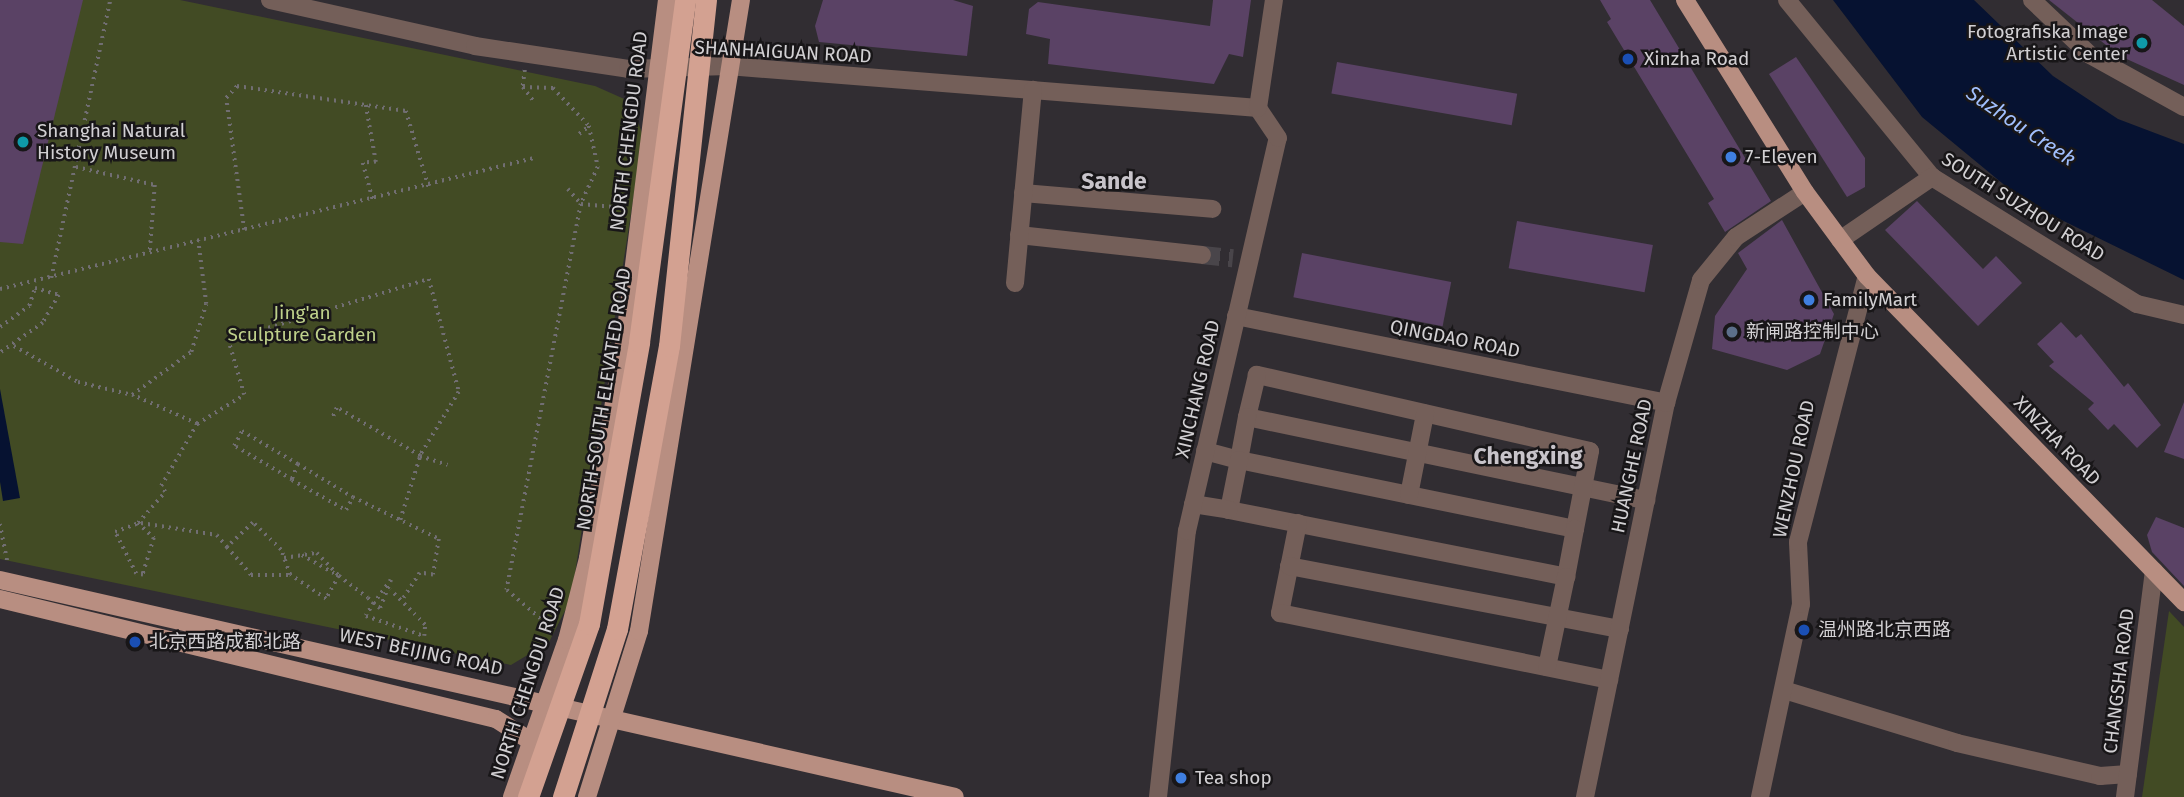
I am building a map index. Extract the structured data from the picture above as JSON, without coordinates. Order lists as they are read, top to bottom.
{
  "streets": {
    "highway": ["NORTH-SOUTH ELEVATED ROAD"],
    "main road": ["NORTH CHENGDU ROAD", "XINZHA ROAD", "WEST BEIJING ROAD"],
    "street": [
      "SHANHAIGUAN ROAD",
      "SOUTH SUZHOU ROAD",
      "QINGDAO ROAD",
      "XINCHANG ROAD",
      "HUANGHE ROAD",
      "WENZHOU ROAD",
      "CHANGSHA ROAD"
    ]
  },
  "crossings": [
    ["SHANHAIGUAN ROAD", "NORTH CHENGDU ROAD"],
    ["SHANHAIGUAN ROAD", "XINCHANG ROAD"],
    ["NORTH CHENGDU ROAD", "WEST BEIJING ROAD"],
    ["QINGDAO ROAD", "XINCHANG ROAD"],
    ["QINGDAO ROAD", "HUANGHE ROAD"],
    ["XINZHA ROAD", "HUANGHE ROAD"],
    ["XINZHA ROAD", "WENZHOU ROAD"],
    ["XINZHA ROAD", "CHANGSHA ROAD"]
  ],
  "districts": ["Sande", "Chengxing"],
  "water": ["Suzhou Creek"],
  "parks": ["Jing'an Sculpture Garden"],
  "places": [
    "Fotografiska Image Artistic Center",
    "Xinzha Road",
    "Shanghai Natural History Museum",
    "7-Eleven",
    "FamilyMart",
    "新闸路控制中心",
    "温州路北京西路",
    "北京西路成都北路",
    "Tea shop"
  ]
}
